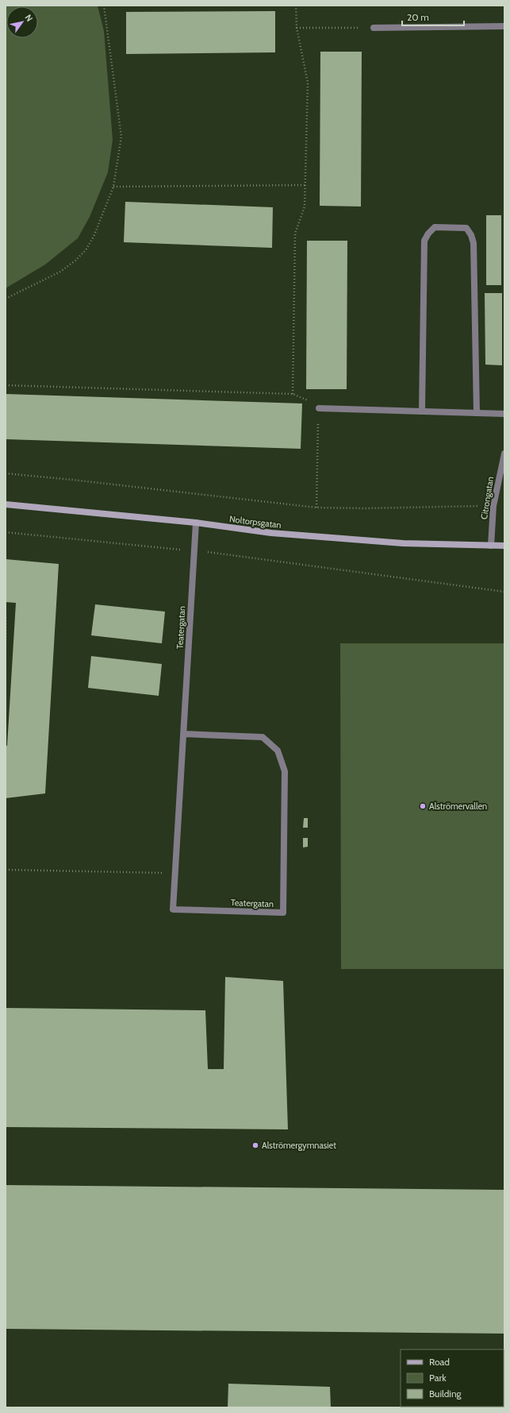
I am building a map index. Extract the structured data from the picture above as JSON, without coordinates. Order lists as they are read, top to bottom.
{
  "streets": {
    "street": ["Citrongatan", "Noltorpsgatan", "Teatergatan"]
  },
  "crossings": [
    ["Citrongatan", "Noltorpsgatan"],
    ["Noltorpsgatan", "Teatergatan"]
  ],
  "places": ["Alströmervallen", "Alströmergymnasiet"],
  "legend": ["Road", "Park", "Building"],
  "scale_bar": "20 m",
  "north": "top right"
}
